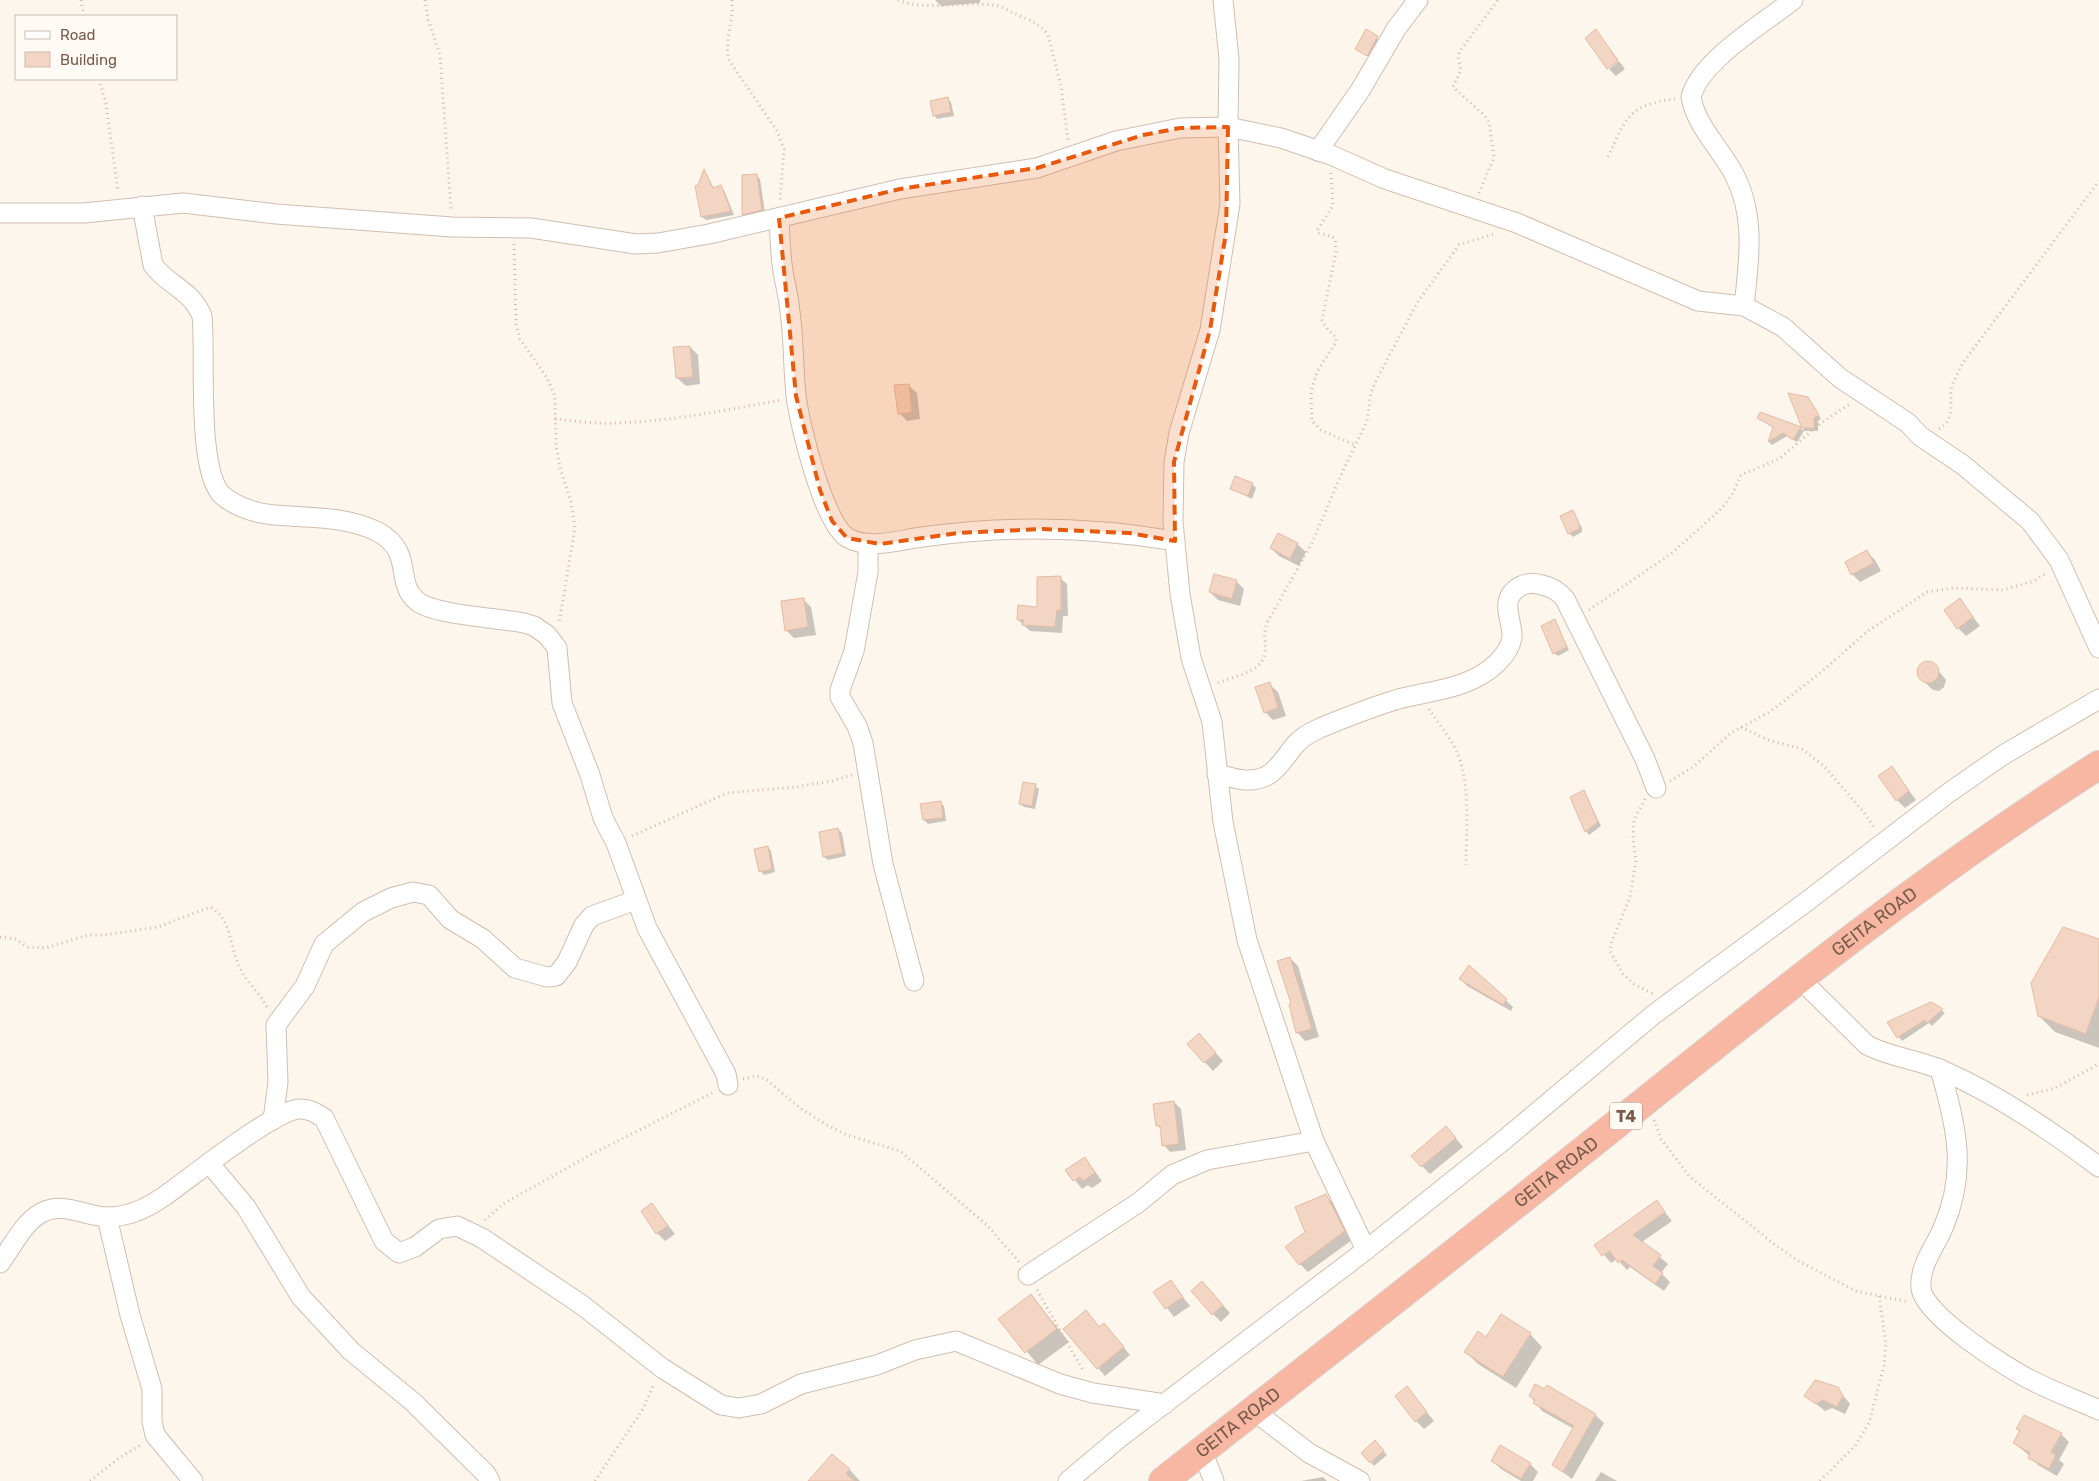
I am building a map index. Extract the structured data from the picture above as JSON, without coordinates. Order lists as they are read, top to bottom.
{
  "streets": {
    "highway": ["GEITA ROAD", "T4"]
  },
  "legend": ["Road", "Building"]
}
